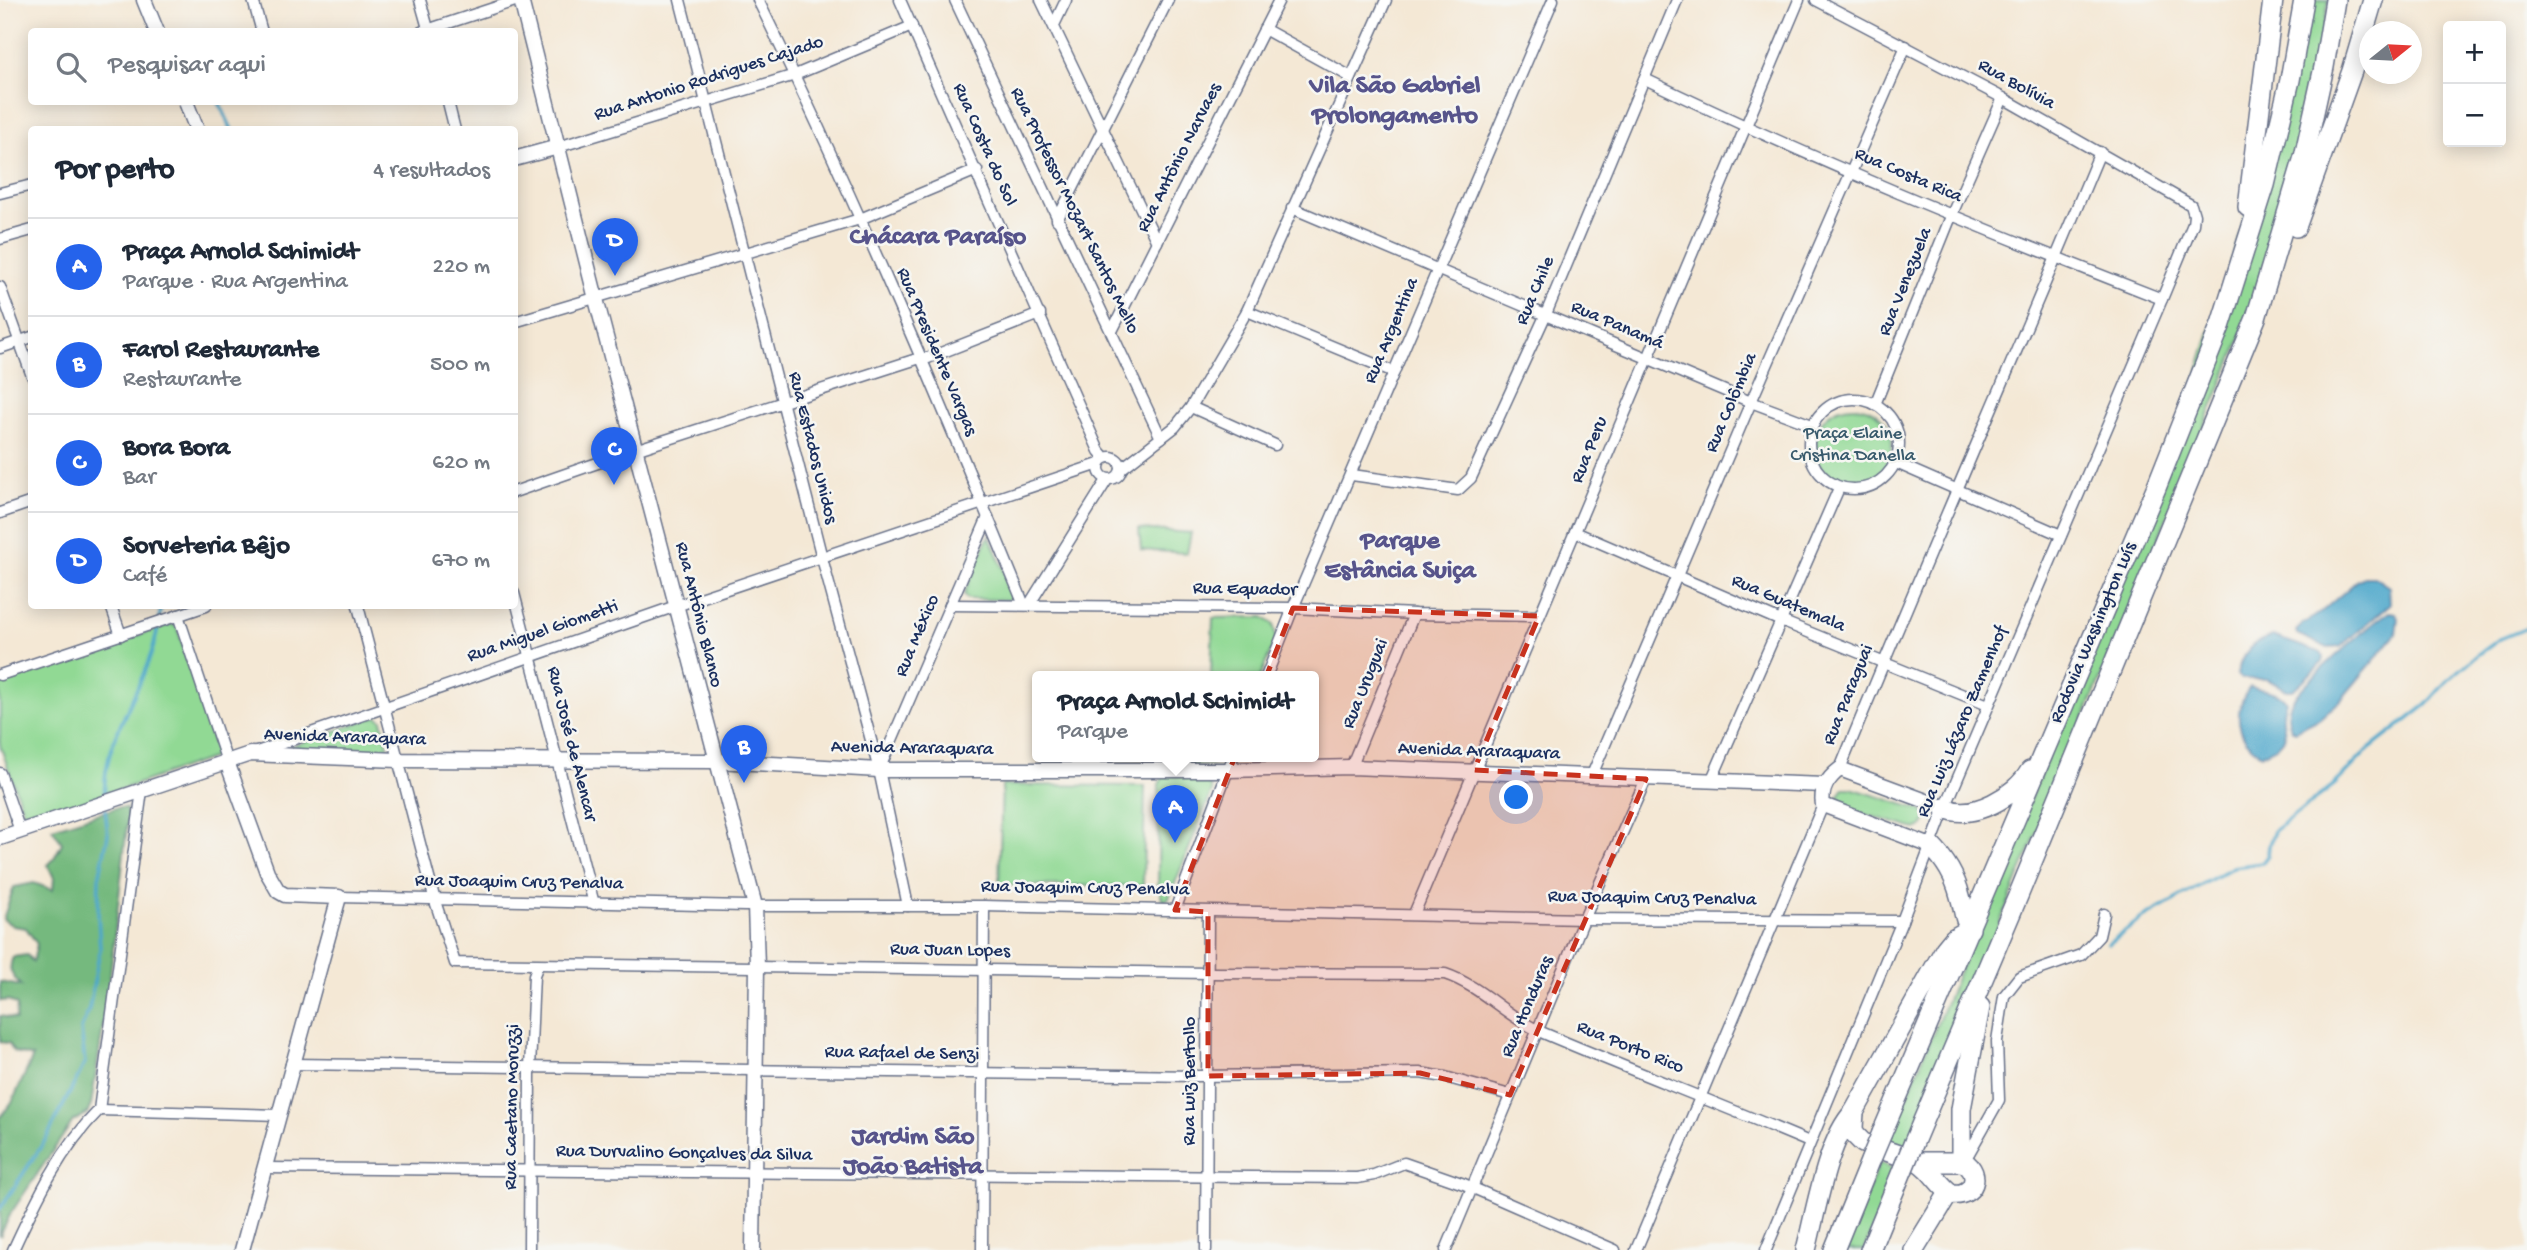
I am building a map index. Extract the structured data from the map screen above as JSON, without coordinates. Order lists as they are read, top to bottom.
{
  "streets": {
    "highway": ["Rodovia Washington Luís"],
    "street": [
      "Rua Antonio Rodrigues Cajado",
      "Rua Bolívia",
      "Rua Costa do Sol",
      "Rua Antônio Narvaes",
      "Rua Costa Rica",
      "Rua Professor Mozart Santos Mello",
      "Rua Venezuela",
      "Rua Chile",
      "Rua Panamá",
      "Rua Argentina",
      "Rua Presidente Vargas",
      "Rua Colômbia",
      "Rua Estados Unidos",
      "Rua Peru",
      "Rua Equador",
      "Rua Guatemala",
      "Rua Antônio Blanco",
      "Rua Miguel Giometti",
      "Rua México",
      "Rua Uruguai",
      "Rua Paraguai",
      "Rua Luiz Lázaro Zamenhof",
      "Avenida Araraquara",
      "Rua José de Alencar",
      "Rua Joaquim Cruz Penalva",
      "Rua Juan Lopes",
      "Rua Honduras",
      "Rua Porto Rico",
      "Rua Rafael de Senzi",
      "Rua Luiz Bertollo",
      "Rua Caetano Moruzzi",
      "Rua Durvalino Gonçalves da Silva"
    ]
  },
  "crossings": [
    ["Rua Antonio Rodrigues Cajado", "Rua Costa do Sol"],
    ["Rua Antonio Rodrigues Cajado", "Rua Presidente Vargas"],
    ["Rua Antonio Rodrigues Cajado", "Rua Estados Unidos"],
    ["Rua Antonio Rodrigues Cajado", "Rua Antônio Blanco"],
    ["Rua Bolívia", "Rua Venezuela"],
    ["Rua Bolívia", "Rua Colômbia"],
    ["Rua Bolívia", "Rua Paraguai"],
    ["Rua Bolívia", "Rua Luiz Lázaro Zamenhof"],
    ["Rua Costa do Sol", "Rua Miguel Giometti"],
    ["Rua Antônio Narvaes", "Rua Professor Mozart Santos Mello"],
    ["Rua Costa Rica", "Rua Venezuela"],
    ["Rua Costa Rica", "Rua Chile"],
    ["Rua Costa Rica", "Rua Colômbia"],
    ["Rua Costa Rica", "Rua Peru"],
    ["Rua Costa Rica", "Rua Paraguai"],
    ["Rua Costa Rica", "Rua Luiz Lázaro Zamenhof"],
    ["Rua Professor Mozart Santos Mello", "Rua Miguel Giometti"],
    ["Rua Venezuela", "Rua Panamá"],
    ["Rua Chile", "Rua Panamá"],
    ["Rua Chile", "Rua Argentina"],
    ["Rua Panamá", "Rua Argentina"],
    ["Rua Panamá", "Rua Colômbia"],
    ["Rua Panamá", "Rua Peru"],
    ["Rua Panamá", "Rua Miguel Giometti"],
    ["Rua Argentina", "Rua Equador"],
    ["Rua Presidente Vargas", "Rua Equador"],
    ["Rua Presidente Vargas", "Rua Miguel Giometti"],
    ["Rua Presidente Vargas", "Rua México"],
    ["Rua Colômbia", "Rua Guatemala"],
    ["Rua Colômbia", "Avenida Araraquara"],
    ["Rua Estados Unidos", "Rua Miguel Giometti"],
    ["Rua Estados Unidos", "Rua México"],
    ["Rua Estados Unidos", "Avenida Araraquara"],
    ["Rua Estados Unidos", "Rua Joaquim Cruz Penalva"],
    ["Rua Peru", "Rua Equador"],
    ["Rua Peru", "Rua Guatemala"],
    ["Rua Peru", "Avenida Araraquara"],
    ["Rua Peru", "Rua Joaquim Cruz Penalva"],
    ["Rua Equador", "Rua México"],
    ["Rua Equador", "Rua Uruguai"],
    ["Rua Guatemala", "Rua Paraguai"],
    ["Rua Guatemala", "Rua Luiz Lázaro Zamenhof"],
    ["Rua Antônio Blanco", "Rua Miguel Giometti"],
    ["Rua Antônio Blanco", "Avenida Araraquara"],
    ["Rua Antônio Blanco", "Rua Joaquim Cruz Penalva"],
    ["Rua Antônio Blanco", "Rua Juan Lopes"],
    ["Rua Antônio Blanco", "Rua Rafael de Senzi"],
    ["Rua Antônio Blanco", "Rua Durvalino Gonçalves da Silva"],
    ["Rua Miguel Giometti", "Avenida Araraquara"],
    ["Rua Miguel Giometti", "Rua José de Alencar"],
    ["Rua Miguel Giometti", "Rua Joaquim Cruz Penalva"],
    ["Rua México", "Avenida Araraquara"],
    ["Rua Uruguai", "Avenida Araraquara"],
    ["Rua Paraguai", "Avenida Araraquara"],
    ["Rua Luiz Lázaro Zamenhof", "Rua Joaquim Cruz Penalva"],
    ["Rua Luiz Lázaro Zamenhof", "Rua Porto Rico"],
    ["Avenida Araraquara", "Rua José de Alencar"],
    ["Avenida Araraquara", "Rua Honduras"],
    ["Rua José de Alencar", "Rua Joaquim Cruz Penalva"],
    ["Rua Joaquim Cruz Penalva", "Rua Juan Lopes"],
    ["Rua Joaquim Cruz Penalva", "Rua Honduras"],
    ["Rua Joaquim Cruz Penalva", "Rua Luiz Bertollo"],
    ["Rua Juan Lopes", "Rua Porto Rico"],
    ["Rua Juan Lopes", "Rua Luiz Bertollo"],
    ["Rua Juan Lopes", "Rua Caetano Moruzzi"],
    ["Rua Honduras", "Rua Porto Rico"],
    ["Rua Honduras", "Rua Rafael de Senzi"],
    ["Rua Honduras", "Rua Durvalino Gonçalves da Silva"],
    ["Rua Rafael de Senzi", "Rua Luiz Bertollo"],
    ["Rua Rafael de Senzi", "Rua Caetano Moruzzi"],
    ["Rua Luiz Bertollo", "Rua Durvalino Gonçalves da Silva"],
    ["Rua Caetano Moruzzi", "Rua Durvalino Gonçalves da Silva"]
  ],
  "districts": [
    "Vila São Gabriel Prolongamento",
    "Chácara Paraíso",
    "Parque Estância Suiça",
    "Jardim São João Batista"
  ],
  "parks": ["Praça Elaine Cristina Danella"],
  "north": "right",
  "page": {
    "map_buttons": ["+", "−"],
    "search": "Pesquisar aqui",
    "heading": ["Por perto", "4 resultados"],
    "list": [
      {
        "mark": "A",
        "name": "Praça Arnold Schimidt",
        "note": "Parque · Rua Argentina",
        "value": "220 m"
      },
      {
        "mark": "B",
        "name": "Farol Restaurante",
        "note": "Restaurante",
        "value": "500 m"
      },
      {
        "mark": "C",
        "name": "Bora Bora",
        "note": "Bar",
        "value": "620 m"
      },
      {
        "mark": "D",
        "name": "Sorveteria Bêjo",
        "note": "Café",
        "value": "670 m"
      }
    ],
    "pins": [
      "D",
      "C",
      "B",
      "A"
    ],
    "popup": ["Praça Arnold Schimidt", "Parque"]
  }
}
